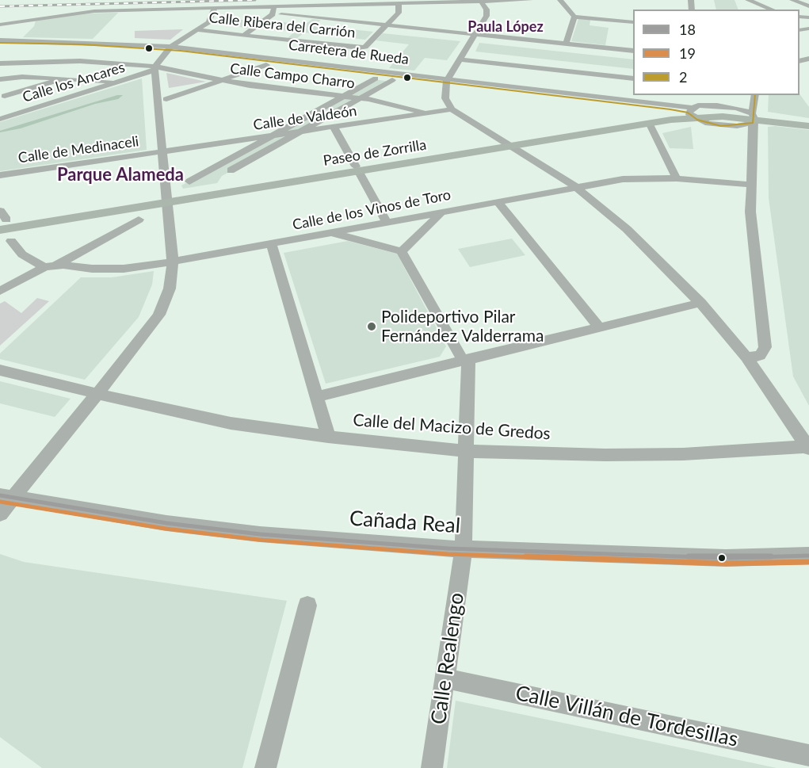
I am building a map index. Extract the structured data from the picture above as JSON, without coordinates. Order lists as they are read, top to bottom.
{
  "streets": {
    "main road": ["Paseo de Zorrilla"],
    "street": [
      "Calle Ribera del Carrión",
      "Carretera de Rueda",
      "Calle Campo Charro",
      "Calle los Ancares",
      "Calle de Valdeón",
      "Calle de Medinaceli",
      "Calle de los Vinos de Toro",
      "Calle del Macizo de Gredos",
      "Cañada Real",
      "Calle Realengo",
      "Calle Villán de Tordesillas"
    ]
  },
  "crossings": [
    ["Carretera de Rueda", "Paseo de Zorrilla"],
    ["Calle Campo Charro", "Calle los Ancares"],
    ["Calle Campo Charro", "Calle de Valdeón"],
    ["Calle de Valdeón", "Calle de Medinaceli"],
    ["Calle del Macizo de Gredos", "Calle Realengo"],
    ["Cañada Real", "Calle Realengo"],
    ["Calle Realengo", "Calle Villán de Tordesillas"]
  ],
  "districts": ["Paula López", "Parque Alameda"],
  "places": ["Polideportivo Pilar Fernández Valderrama"],
  "lines": ["transit line 2", "transit line 18", "transit line 19"],
  "legend": ["18", "19", "2"]
}
